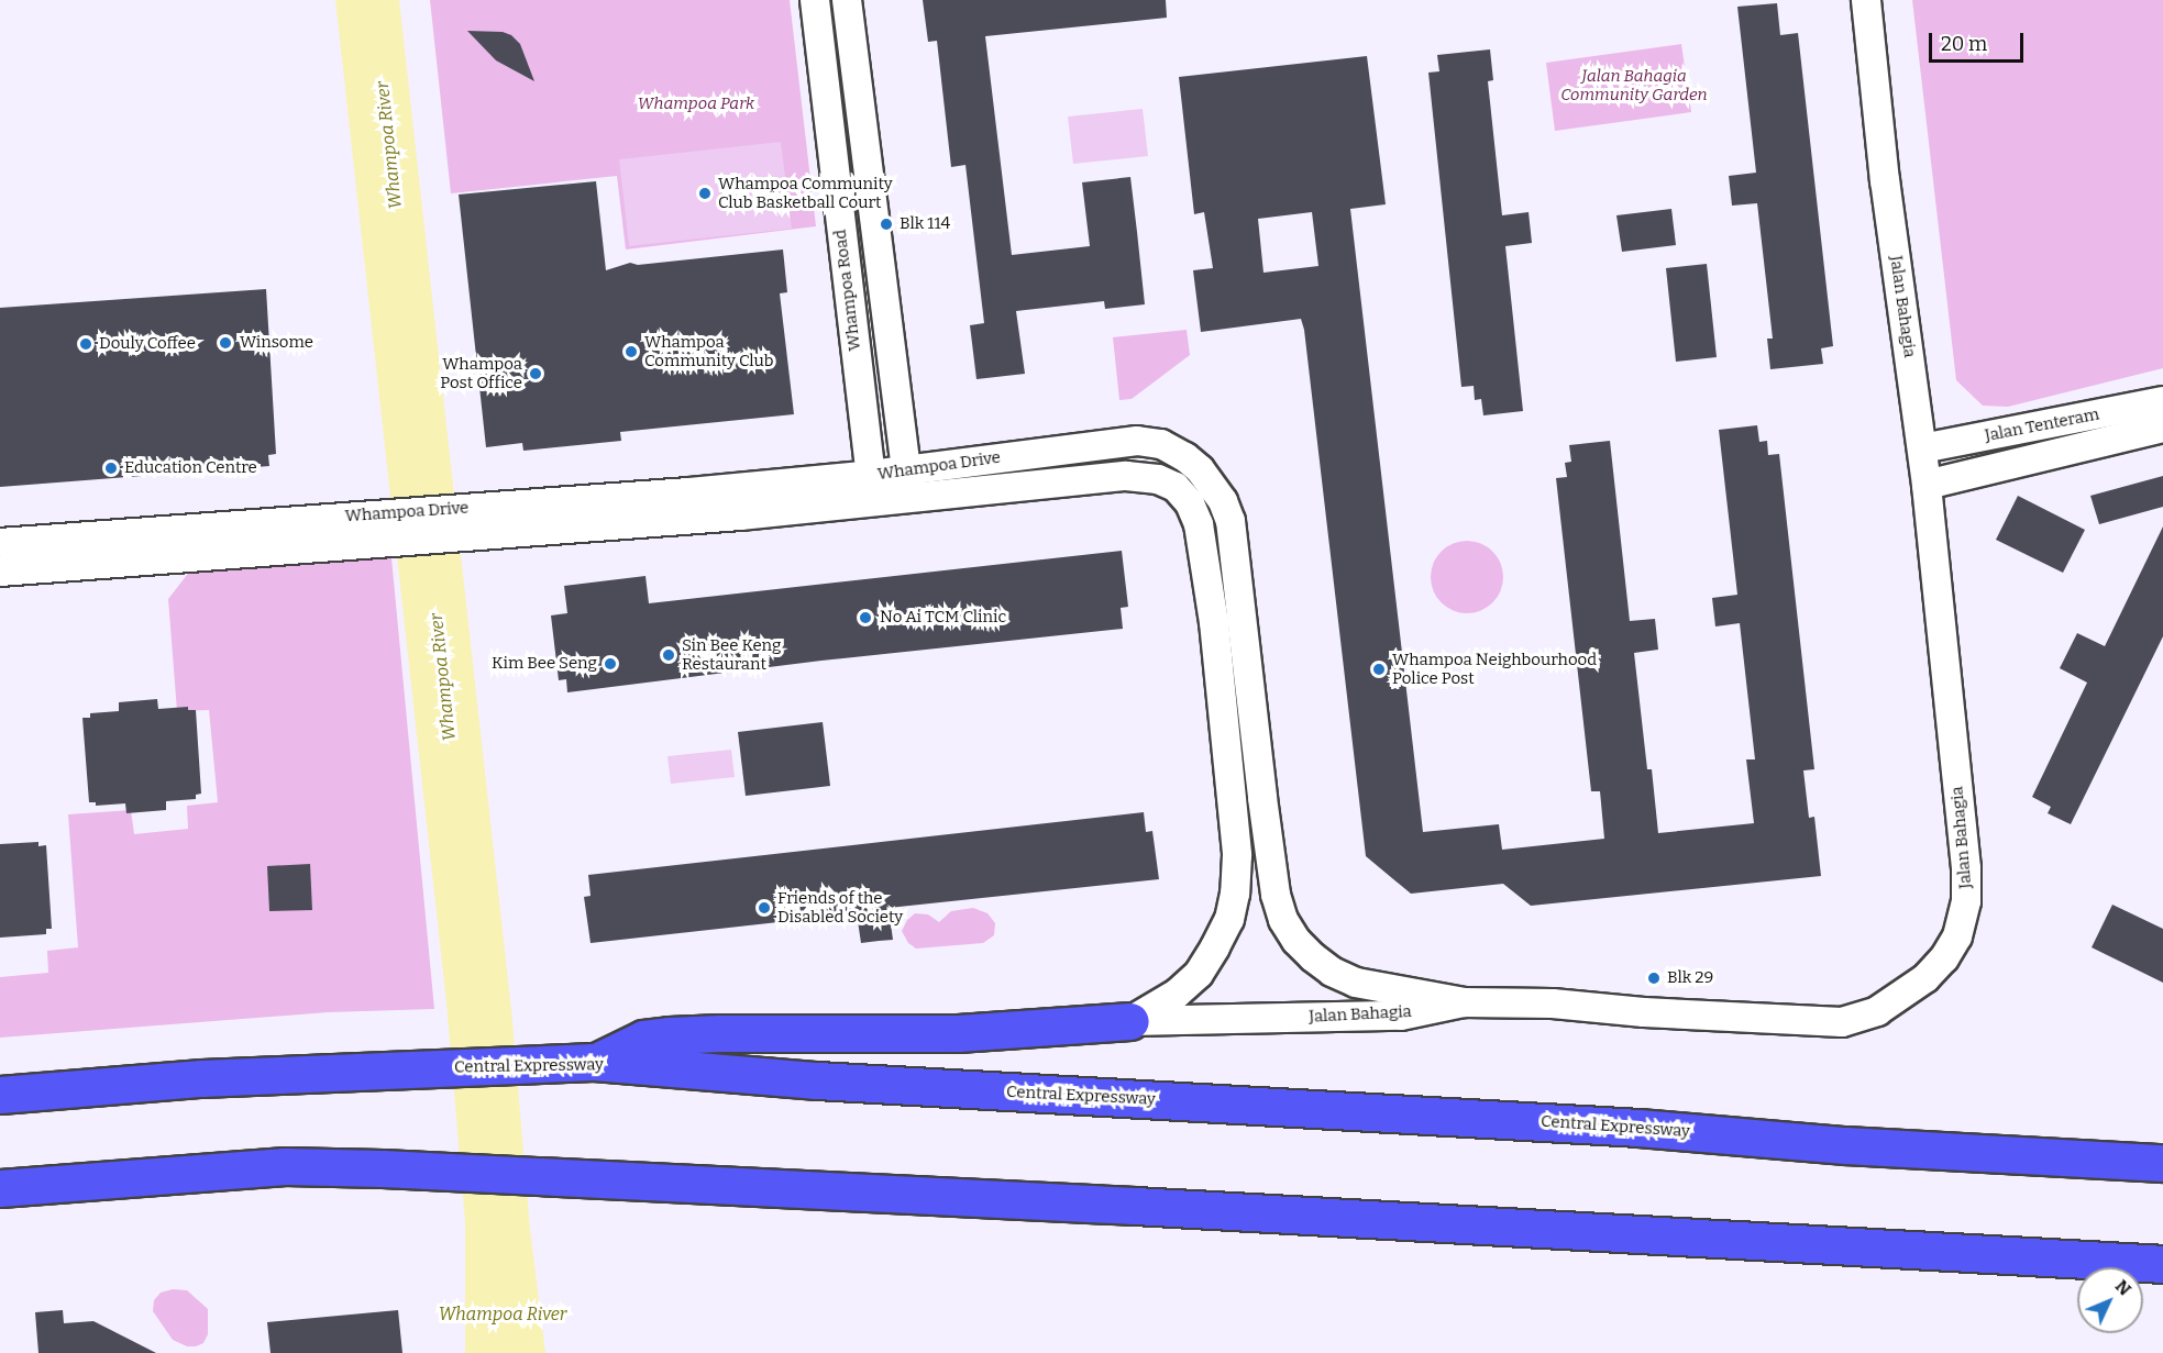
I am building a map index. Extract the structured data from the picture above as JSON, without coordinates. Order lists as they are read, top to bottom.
{
  "streets": {
    "highway": ["Central Expressway"],
    "street": [
      "Whampoa Road",
      "Jalan Bahagia",
      "Jalan Tenteram",
      "Whampoa Drive"
    ]
  },
  "crossings": [
    ["Whampoa Road", "Whampoa Drive"],
    ["Jalan Bahagia", "Jalan Tenteram"],
    ["Jalan Bahagia", "Whampoa Drive"]
  ],
  "water": ["Whampoa River"],
  "parks": ["Jalan Bahagia Community Garden", "Whampoa Park"],
  "places": [
    "Whampoa Community Club Basketball Court",
    "Blk 114",
    "Winsome",
    "Douly Coffee",
    "Whampoa Community Club",
    "Whampoa Post Office",
    "Education Centre",
    "No Ai TCM Clinic",
    "Sin Bee Keng Restaurant",
    "Kim Bee Seng",
    "Whampoa Neighbourhood Police Post",
    "Friends of the Disabled Society",
    "Blk 29"
  ],
  "scale_bar": "20 m",
  "north": "top right"
}
